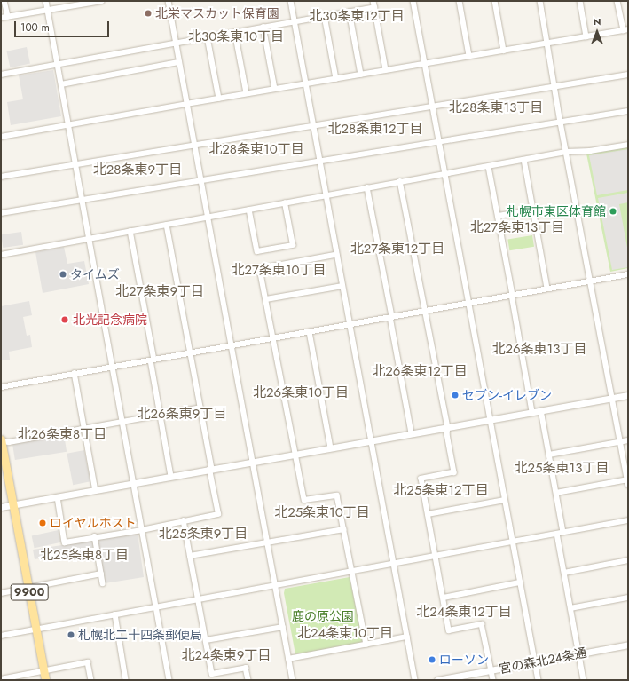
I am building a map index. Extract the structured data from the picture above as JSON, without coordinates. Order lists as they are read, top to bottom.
{
  "streets": {
    "main road": ["9900"],
    "street": ["宮の森北24条通"]
  },
  "districts": [
    "北30条東12丁目",
    "北30条東10丁目",
    "北28条東13丁目",
    "北28条東12丁目",
    "北28条東10丁目",
    "北28条東9丁目",
    "北27条東13丁目",
    "北27条東12丁目",
    "北27条東10丁目",
    "北27条東9丁目",
    "北26条東13丁目",
    "北26条東12丁目",
    "北26条東10丁目",
    "北26条東9丁目",
    "北26条東8丁目",
    "北25条東13丁目",
    "北25条東12丁目",
    "北25条東10丁目",
    "北25条東9丁目",
    "北25条東8丁目",
    "北24条東12丁目",
    "北24条東10丁目",
    "北24条東9丁目"
  ],
  "parks": ["鹿の原公園"],
  "places": [
    "北栄マスカット保育園",
    "札幌市東区体育館",
    "タイムズ",
    "北光記念病院",
    "セブン-イレブン",
    "ロイヤルホスト",
    "札幌北二十四条郵便局",
    "ローソン"
  ],
  "scale_bar": "100 m",
  "north": "top"
}
